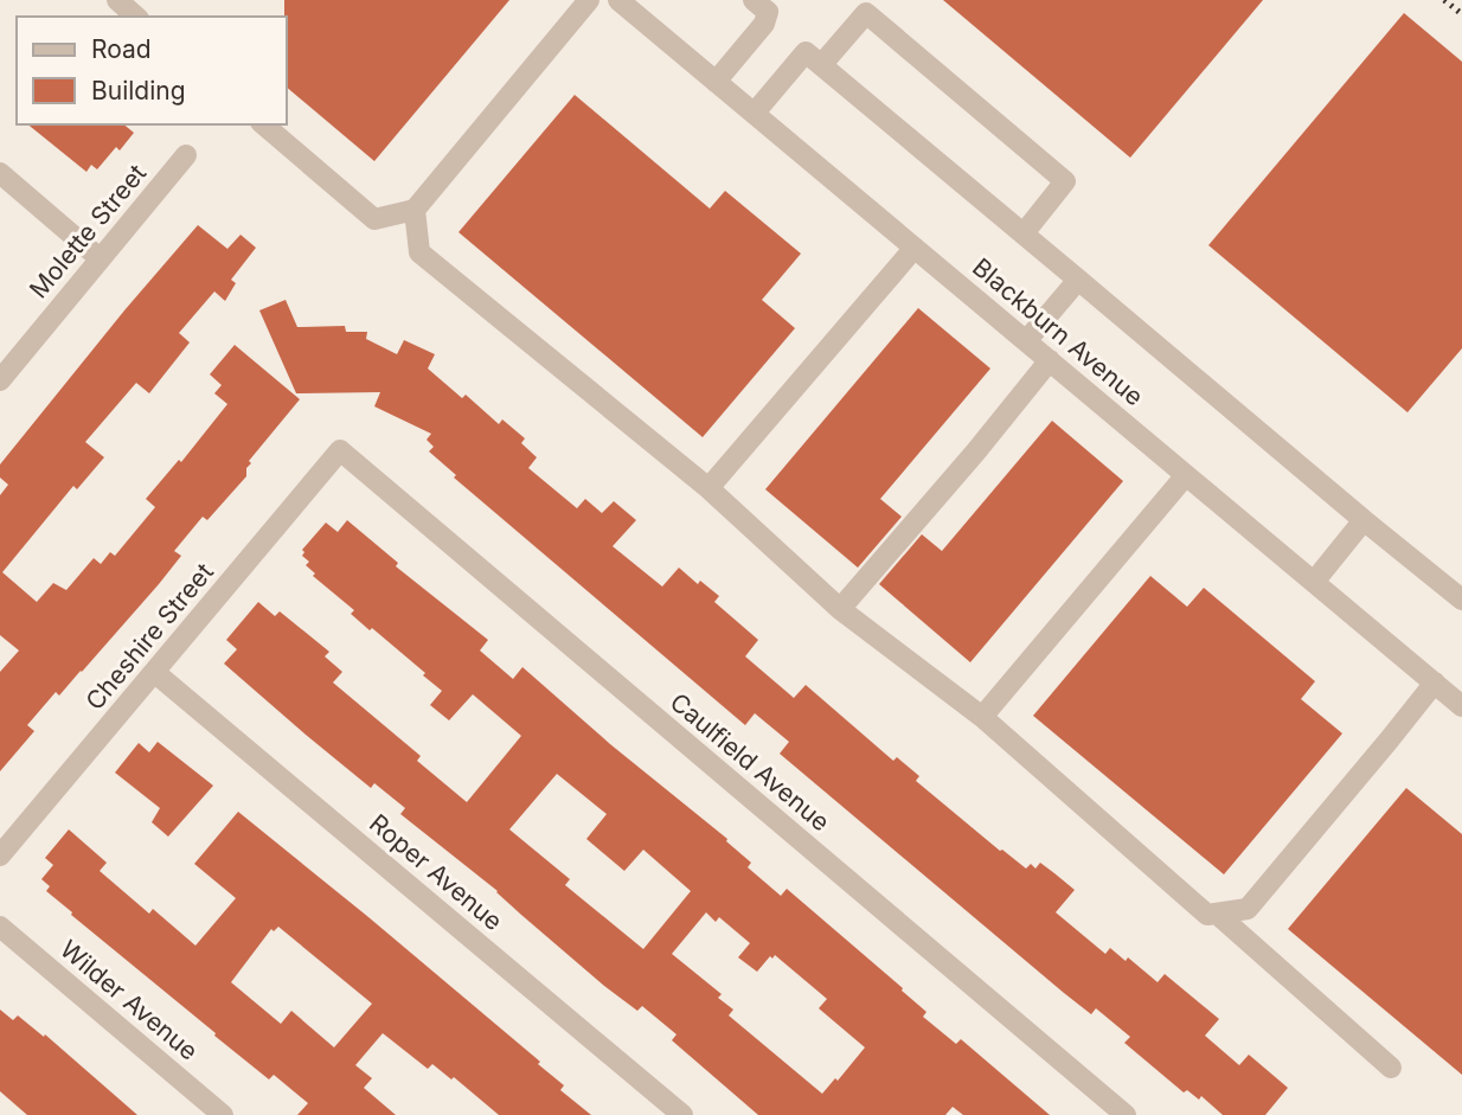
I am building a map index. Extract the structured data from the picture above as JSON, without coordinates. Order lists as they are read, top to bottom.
{
  "streets": {
    "street": [
      "Molette Street",
      "Blackburn Avenue",
      "Cheshire Street",
      "Caulfield Avenue",
      "Roper Avenue",
      "Wilder Avenue"
    ]
  },
  "crossings": [
    ["Cheshire Street", "Caulfield Avenue"],
    ["Cheshire Street", "Roper Avenue"]
  ],
  "legend": ["Road", "Building"]
}
